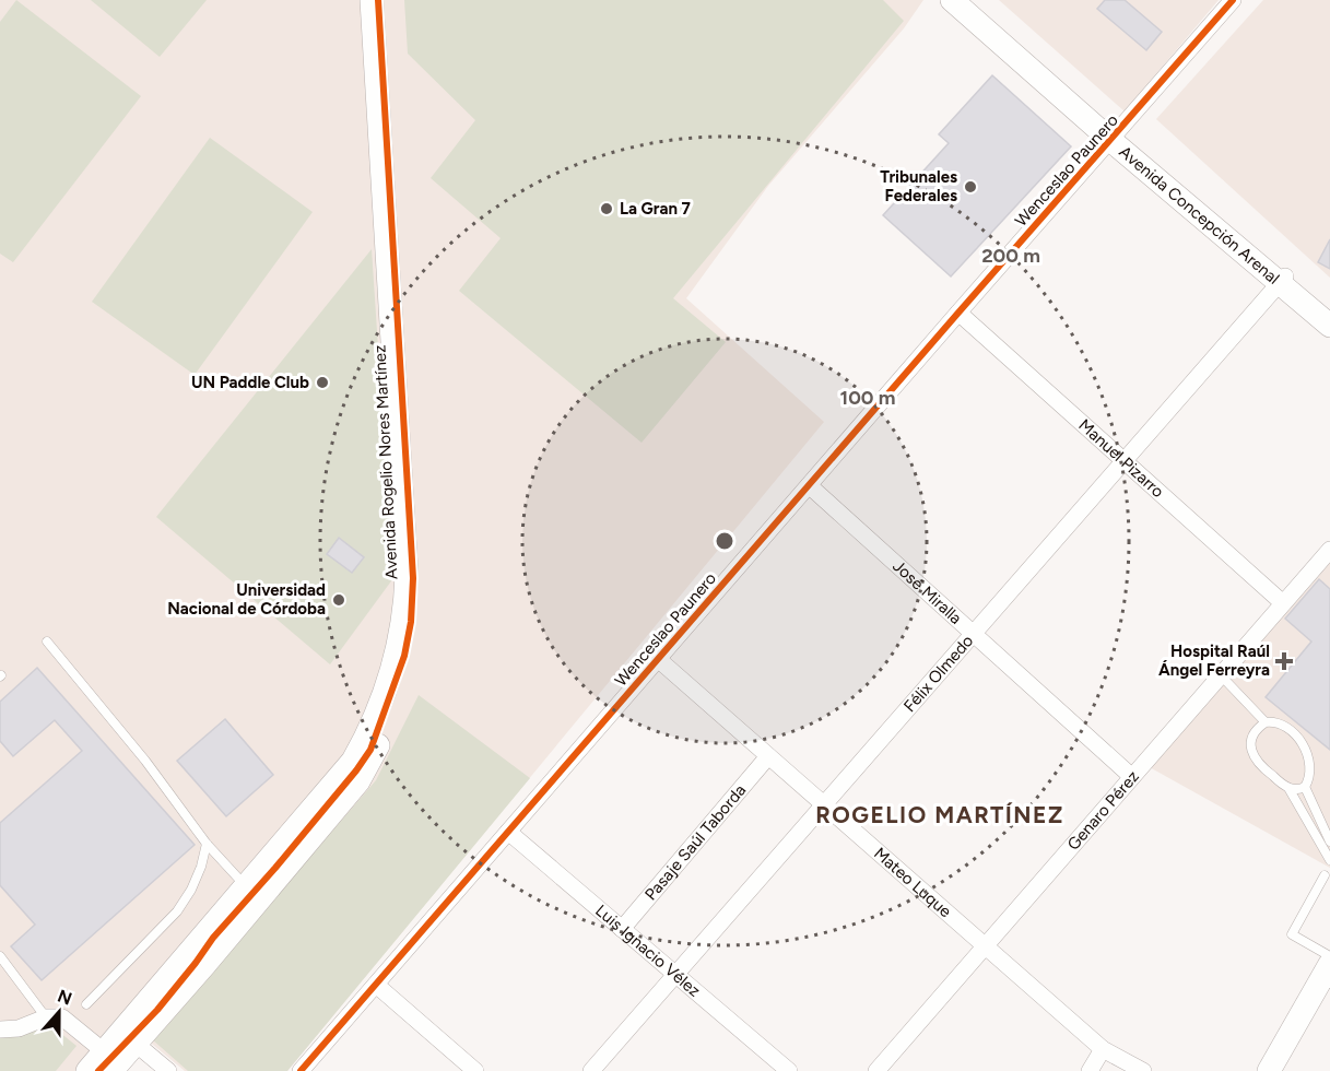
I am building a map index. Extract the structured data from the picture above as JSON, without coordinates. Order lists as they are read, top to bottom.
{
  "streets": {
    "main road": ["Avenida Concepción Arenal", "Avenida Rogelio Nores Martínez"],
    "street": [
      "Wenceslao Paunero",
      "Manuel Pizarro",
      "José Miralla",
      "Félix Olmedo",
      "Genaro Pérez",
      "Pasaje Saúl Taborda",
      "Mateo Luque",
      "Luis Ignacio Vélez"
    ]
  },
  "crossings": [
    ["Wenceslao Paunero", "Avenida Concepción Arenal"],
    ["Wenceslao Paunero", "Manuel Pizarro"],
    ["Wenceslao Paunero", "José Miralla"],
    ["Wenceslao Paunero", "Mateo Luque"],
    ["Wenceslao Paunero", "Luis Ignacio Vélez"],
    ["Avenida Concepción Arenal", "Félix Olmedo"],
    ["Manuel Pizarro", "Félix Olmedo"],
    ["Manuel Pizarro", "Genaro Pérez"],
    ["José Miralla", "Félix Olmedo"],
    ["José Miralla", "Genaro Pérez"],
    ["Félix Olmedo", "Mateo Luque"],
    ["Félix Olmedo", "Luis Ignacio Vélez"],
    ["Genaro Pérez", "Mateo Luque"],
    ["Pasaje Saúl Taborda", "Mateo Luque"],
    ["Pasaje Saúl Taborda", "Luis Ignacio Vélez"]
  ],
  "districts": ["ROGELIO MARTÍNEZ"],
  "places": {
    "other": [
      "Tribunales Federales",
      "La Gran 7",
      "UN Paddle Club",
      "Universidad Nacional de Córdoba"
    ],
    "health": ["Hospital Raúl Ángel Ferreyra"]
  },
  "north": "top",
  "rings": ["200 m", "100 m"]
}
